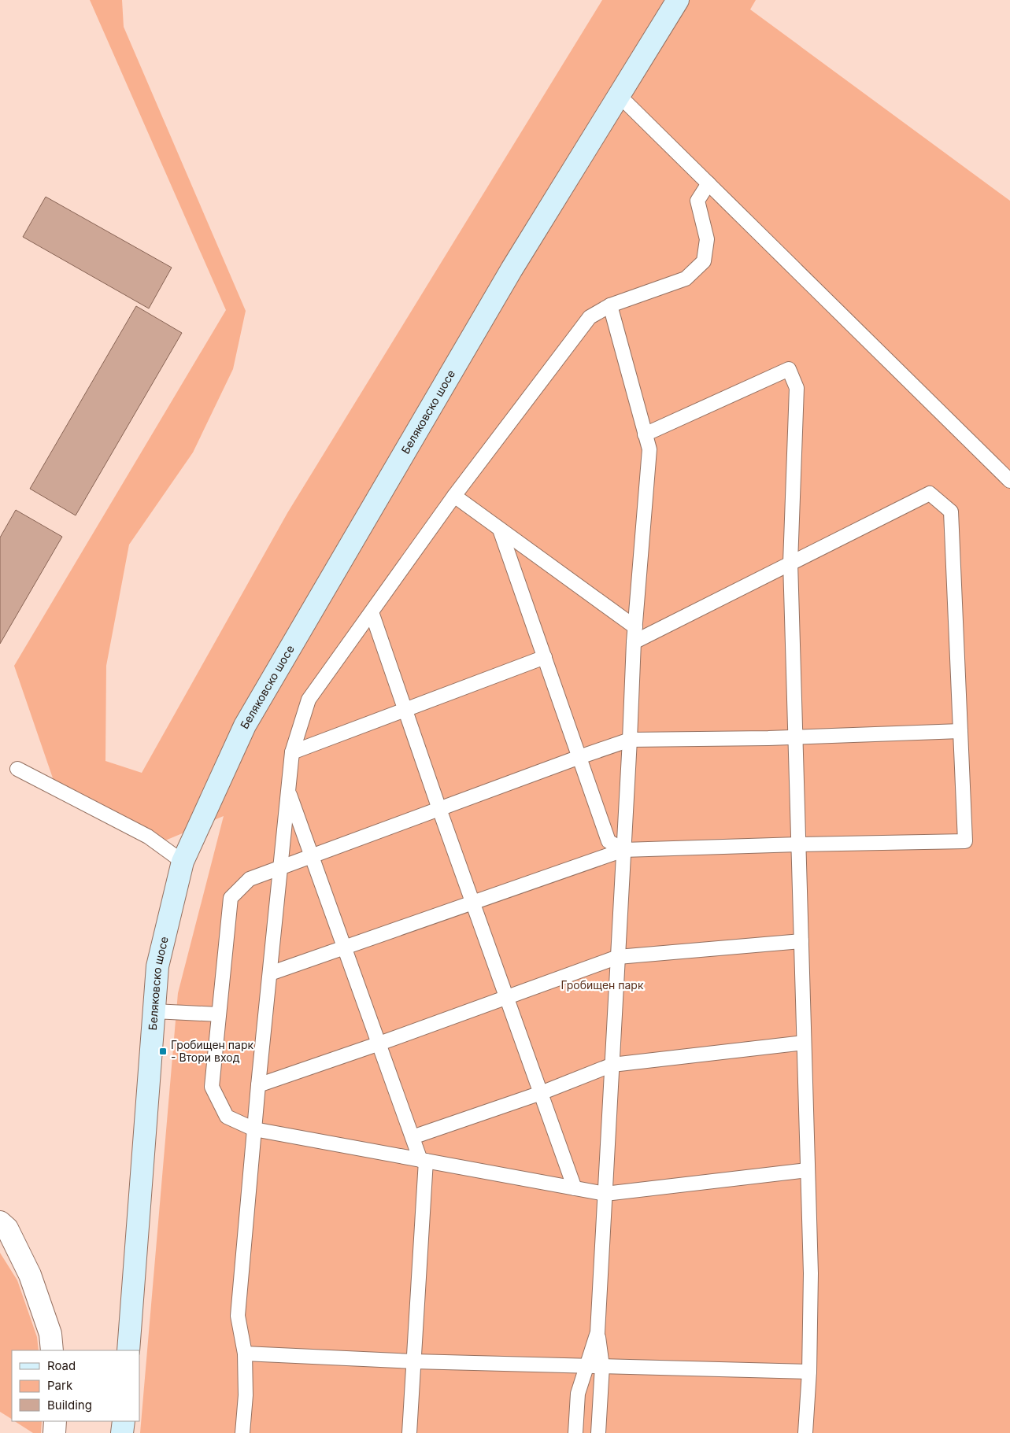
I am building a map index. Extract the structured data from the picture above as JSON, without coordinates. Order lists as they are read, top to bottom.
{
  "streets": {
    "street": ["Беляковско шосе"]
  },
  "parks": ["Гробищен парк"],
  "places": {
    "transit": ["Гробищен парк - Втори вход"]
  },
  "legend": ["Road", "Park", "Building"]
}
